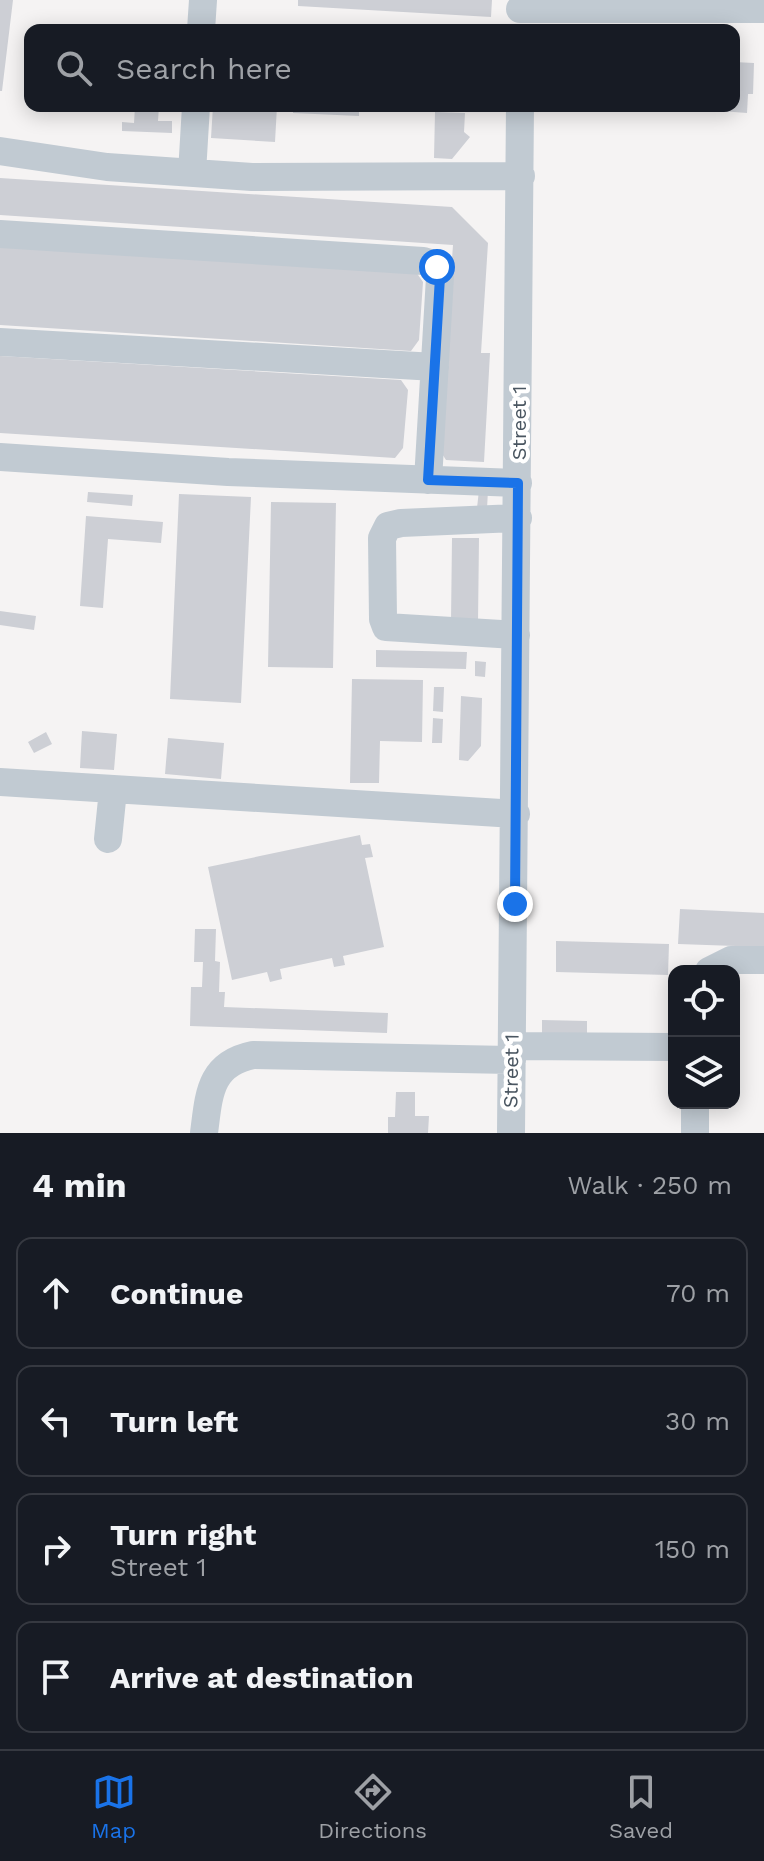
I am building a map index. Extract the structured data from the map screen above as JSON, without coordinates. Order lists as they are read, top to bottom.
{
  "streets": {
    "street": ["Street 1"]
  },
  "page": {
    "search": "Search here",
    "heading": ["4 min", "Walk · 250 m"],
    "list": [
      ["Continue", "70 m"],
      ["Turn left", "30 m"],
      ["Turn right", "Street 1", "150 m"],
      "Arrive at destination"
    ],
    "nav": ["Map", "Directions", "Saved"]
  }
}
